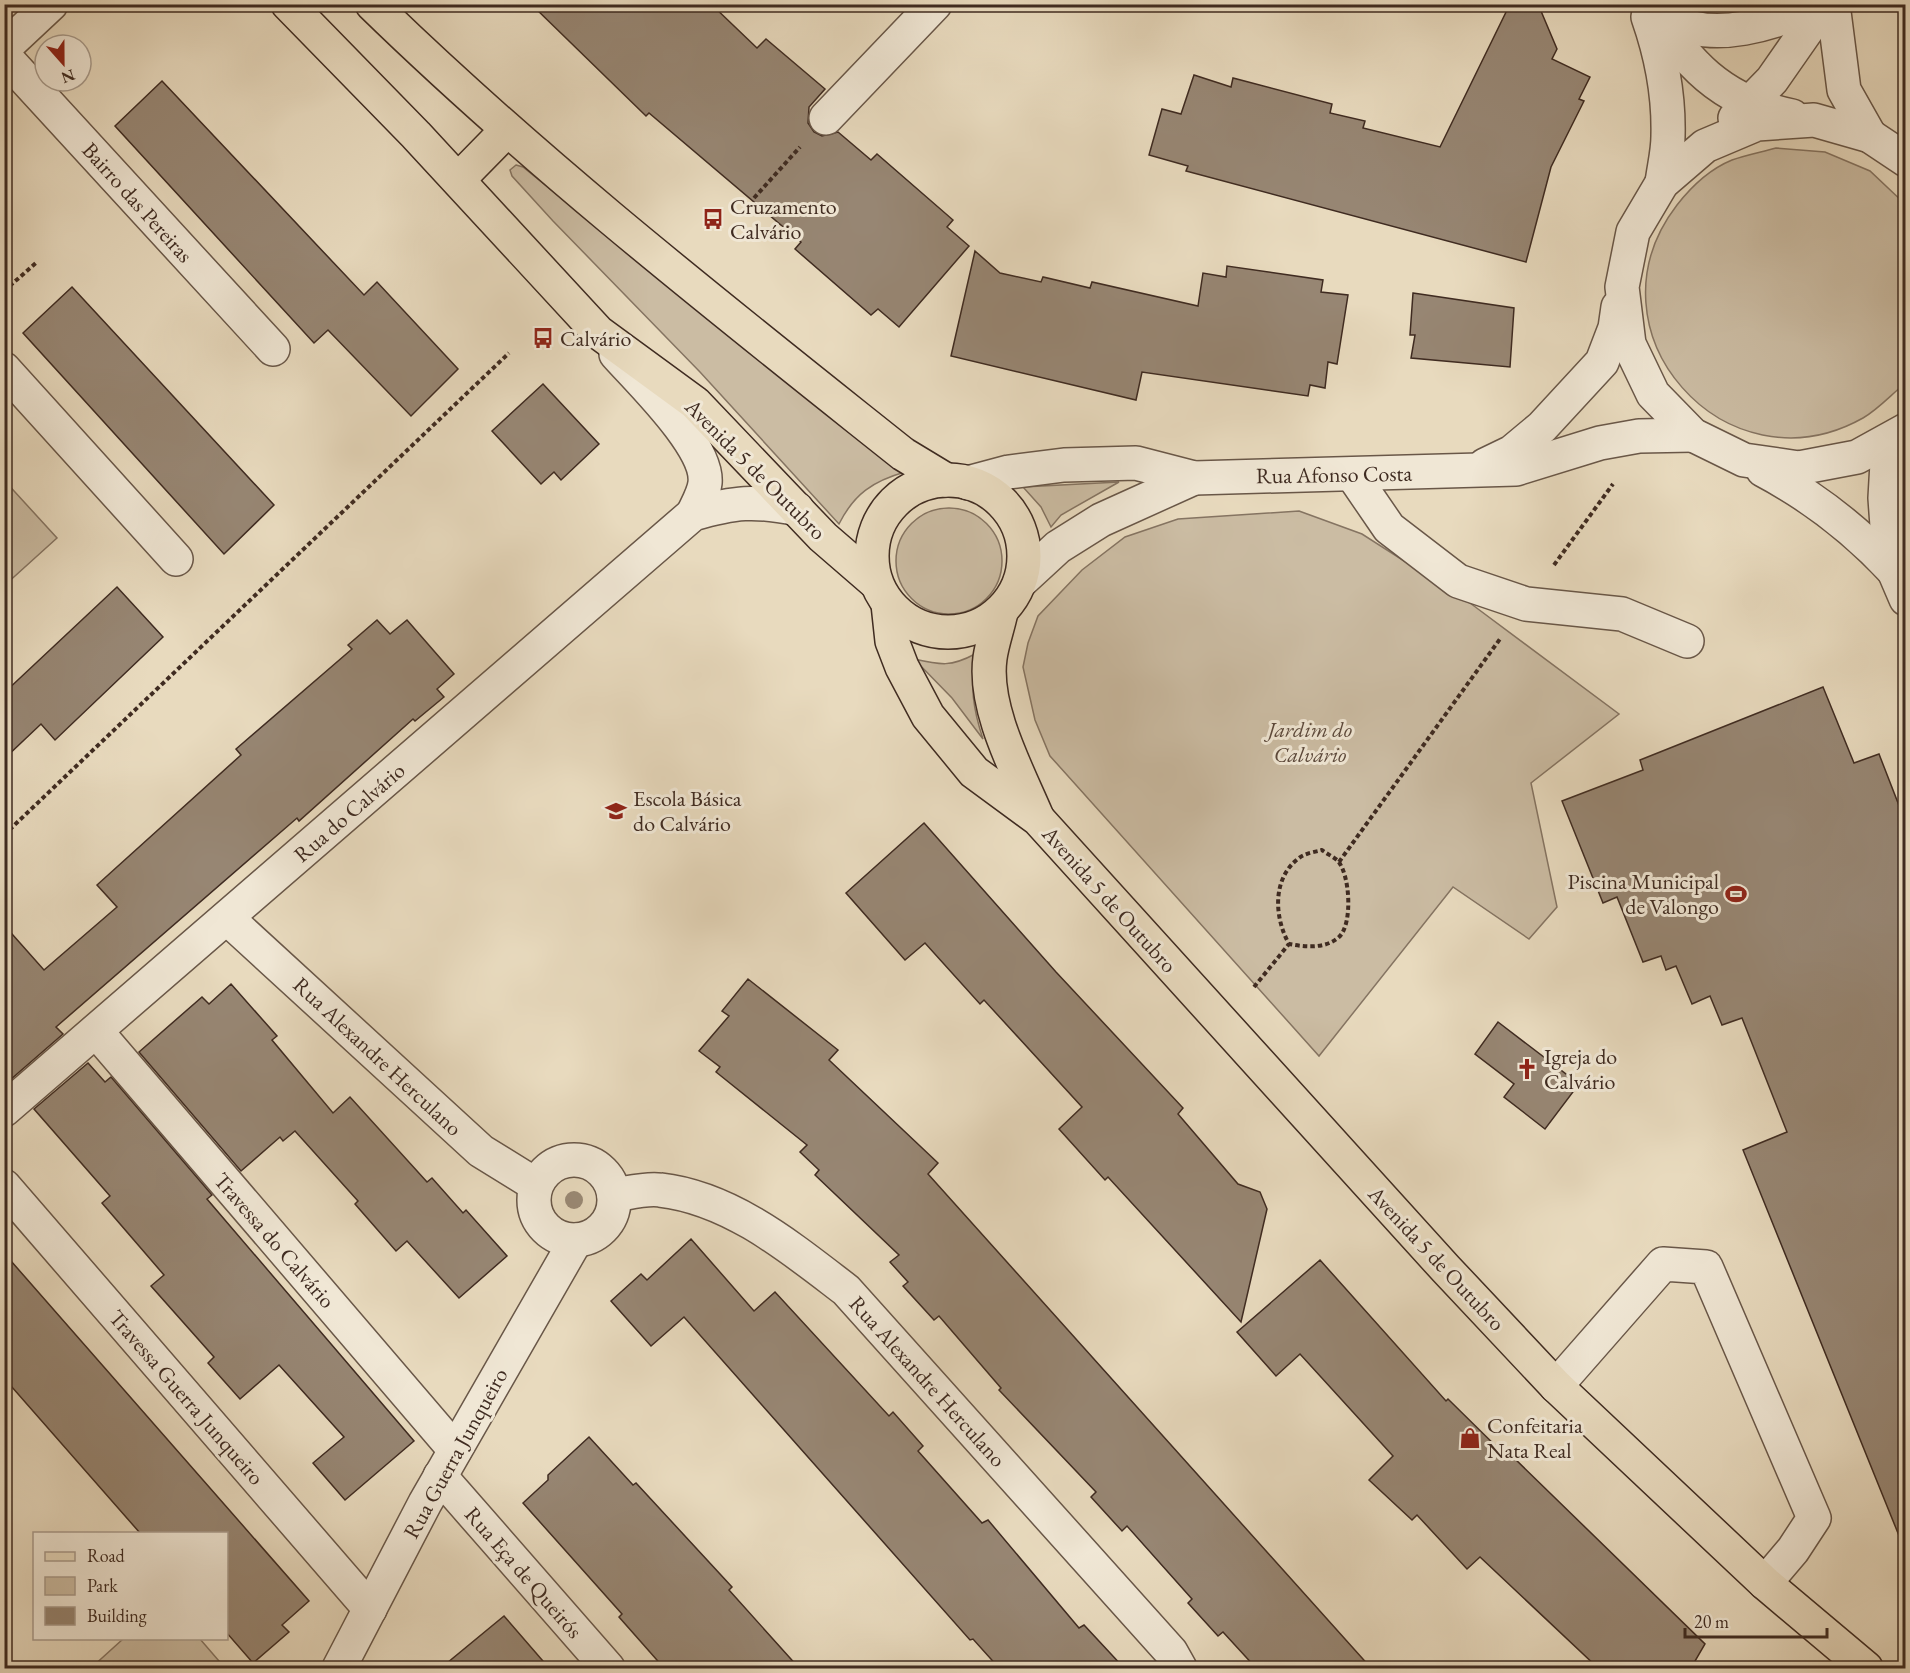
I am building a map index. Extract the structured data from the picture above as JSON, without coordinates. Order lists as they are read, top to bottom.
{
  "streets": {
    "main road": ["Avenida 5 de Outubro"],
    "street": [
      "Bairro das Pereiras",
      "Rua Afonso Costa",
      "Rua do Calvário",
      "Rua Alexandre Herculano",
      "Travessa do Calvário",
      "Travessa Guerra Junqueiro",
      "Rua Guerra Junqueiro",
      "Rua Eça de Queirós"
    ]
  },
  "crossings": [
    ["Avenida 5 de Outubro", "Rua Afonso Costa"],
    ["Avenida 5 de Outubro", "Rua do Calvário"],
    ["Rua do Calvário", "Rua Alexandre Herculano"],
    ["Rua do Calvário", "Travessa do Calvário"],
    ["Rua Alexandre Herculano", "Rua Guerra Junqueiro"],
    ["Travessa do Calvário", "Rua Guerra Junqueiro"],
    ["Travessa do Calvário", "Rua Eça de Queirós"],
    ["Travessa Guerra Junqueiro", "Rua Guerra Junqueiro"],
    ["Rua Guerra Junqueiro", "Rua Eça de Queirós"]
  ],
  "parks": ["Jardim do Calvário"],
  "places": {
    "bus stop": ["Cruzamento Calvário", "Calvário"],
    "school or university": ["Escola Básica do Calvário"],
    "sports": ["Piscina Municipal de Valongo"],
    "church": ["Igreja do Calvário"],
    "shop": ["Confeitaria Nata Real"]
  },
  "legend": ["Road", "Park", "Building"],
  "scale_bar": "20 m",
  "north": "bottom"
}
